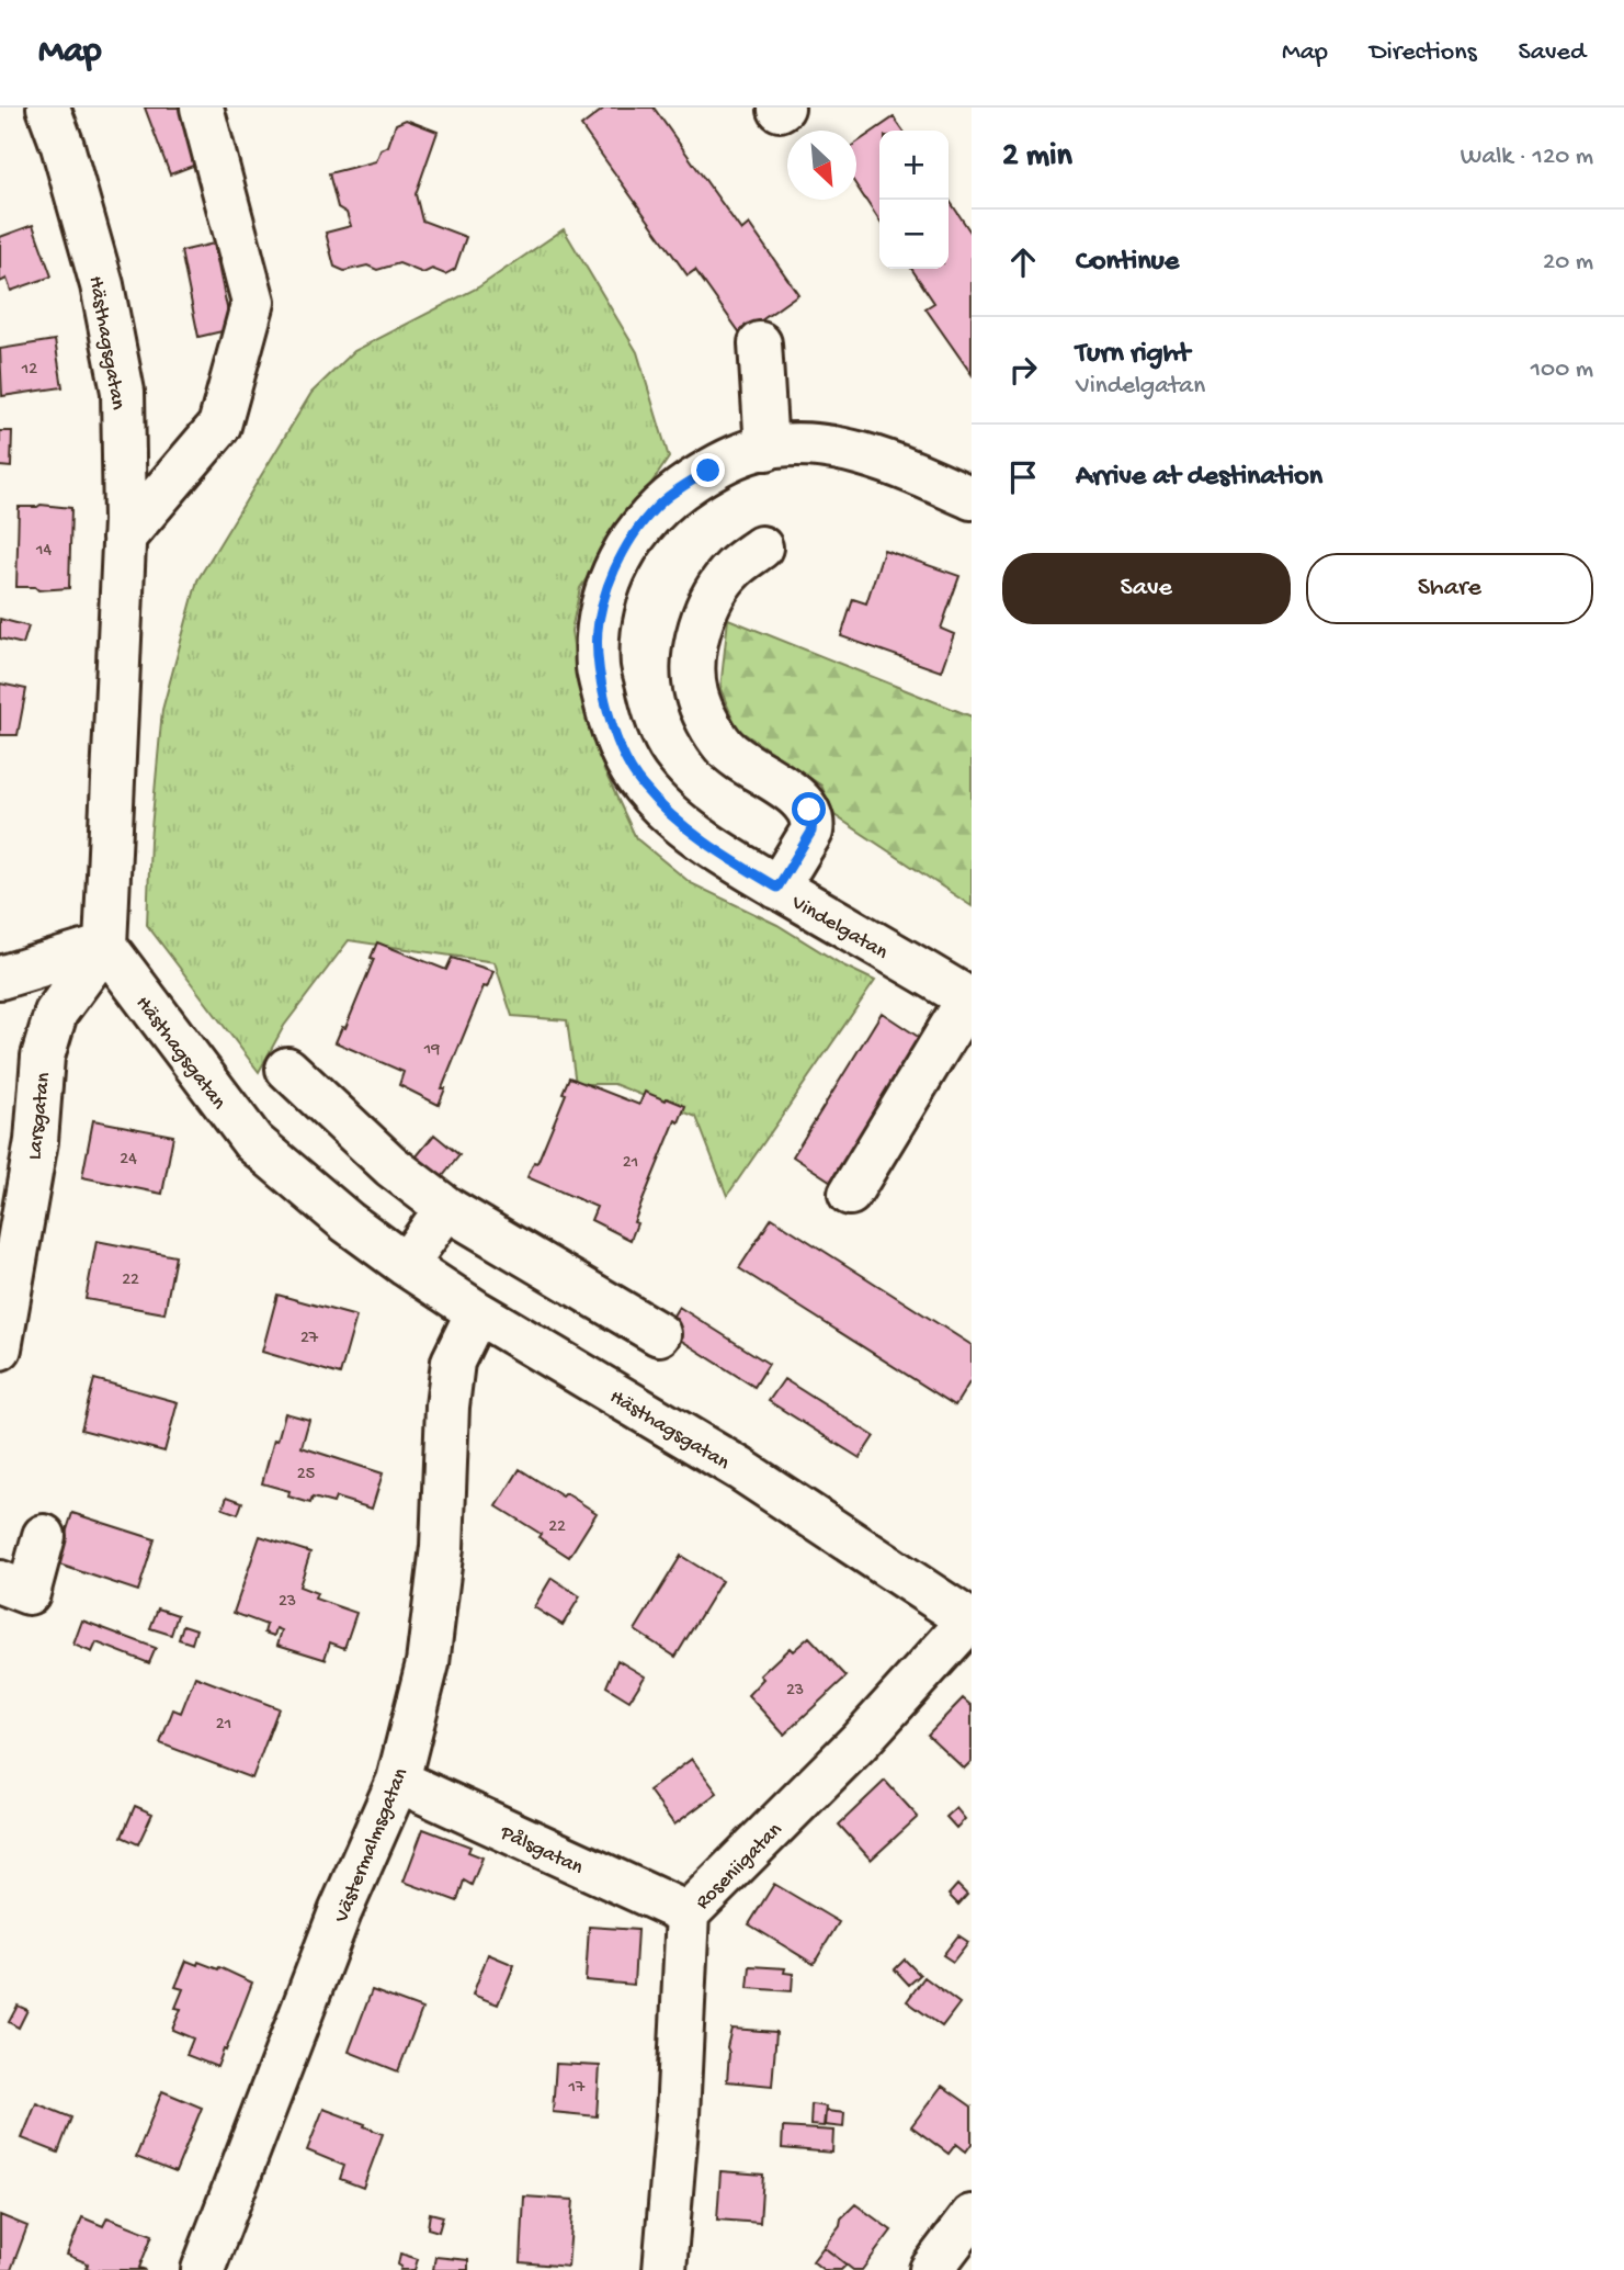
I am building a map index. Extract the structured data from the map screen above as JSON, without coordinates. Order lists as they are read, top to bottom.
{
  "streets": {
    "street": [
      "Hästhagsgatan",
      "Vindelgatan",
      "Larsgatan",
      "Västermalmsgatan",
      "Pålsgatan",
      "Roseniigatan"
    ]
  },
  "crossings": [
    ["Hästhagsgatan", "Larsgatan"],
    ["Hästhagsgatan", "Västermalmsgatan"],
    ["Hästhagsgatan", "Roseniigatan"],
    ["Västermalmsgatan", "Pålsgatan"],
    ["Pålsgatan", "Roseniigatan"]
  ],
  "house_numbers": [
    "12",
    "14",
    "19",
    "24",
    "21",
    "22",
    "27",
    "25",
    "22",
    "23",
    "23",
    "21",
    "17"
  ],
  "north": "bottom right",
  "page": {
    "header": "Map",
    "nav": ["Map", "Directions", "Saved"],
    "heading": ["2 min", "Walk · 120 m"],
    "map_buttons": ["+", "−"],
    "list": [
      ["Continue", "20 m"],
      ["Turn right", "Vindelgatan", "100 m"],
      "Arrive at destination"
    ],
    "buttons": ["Save", "Share"]
  }
}
